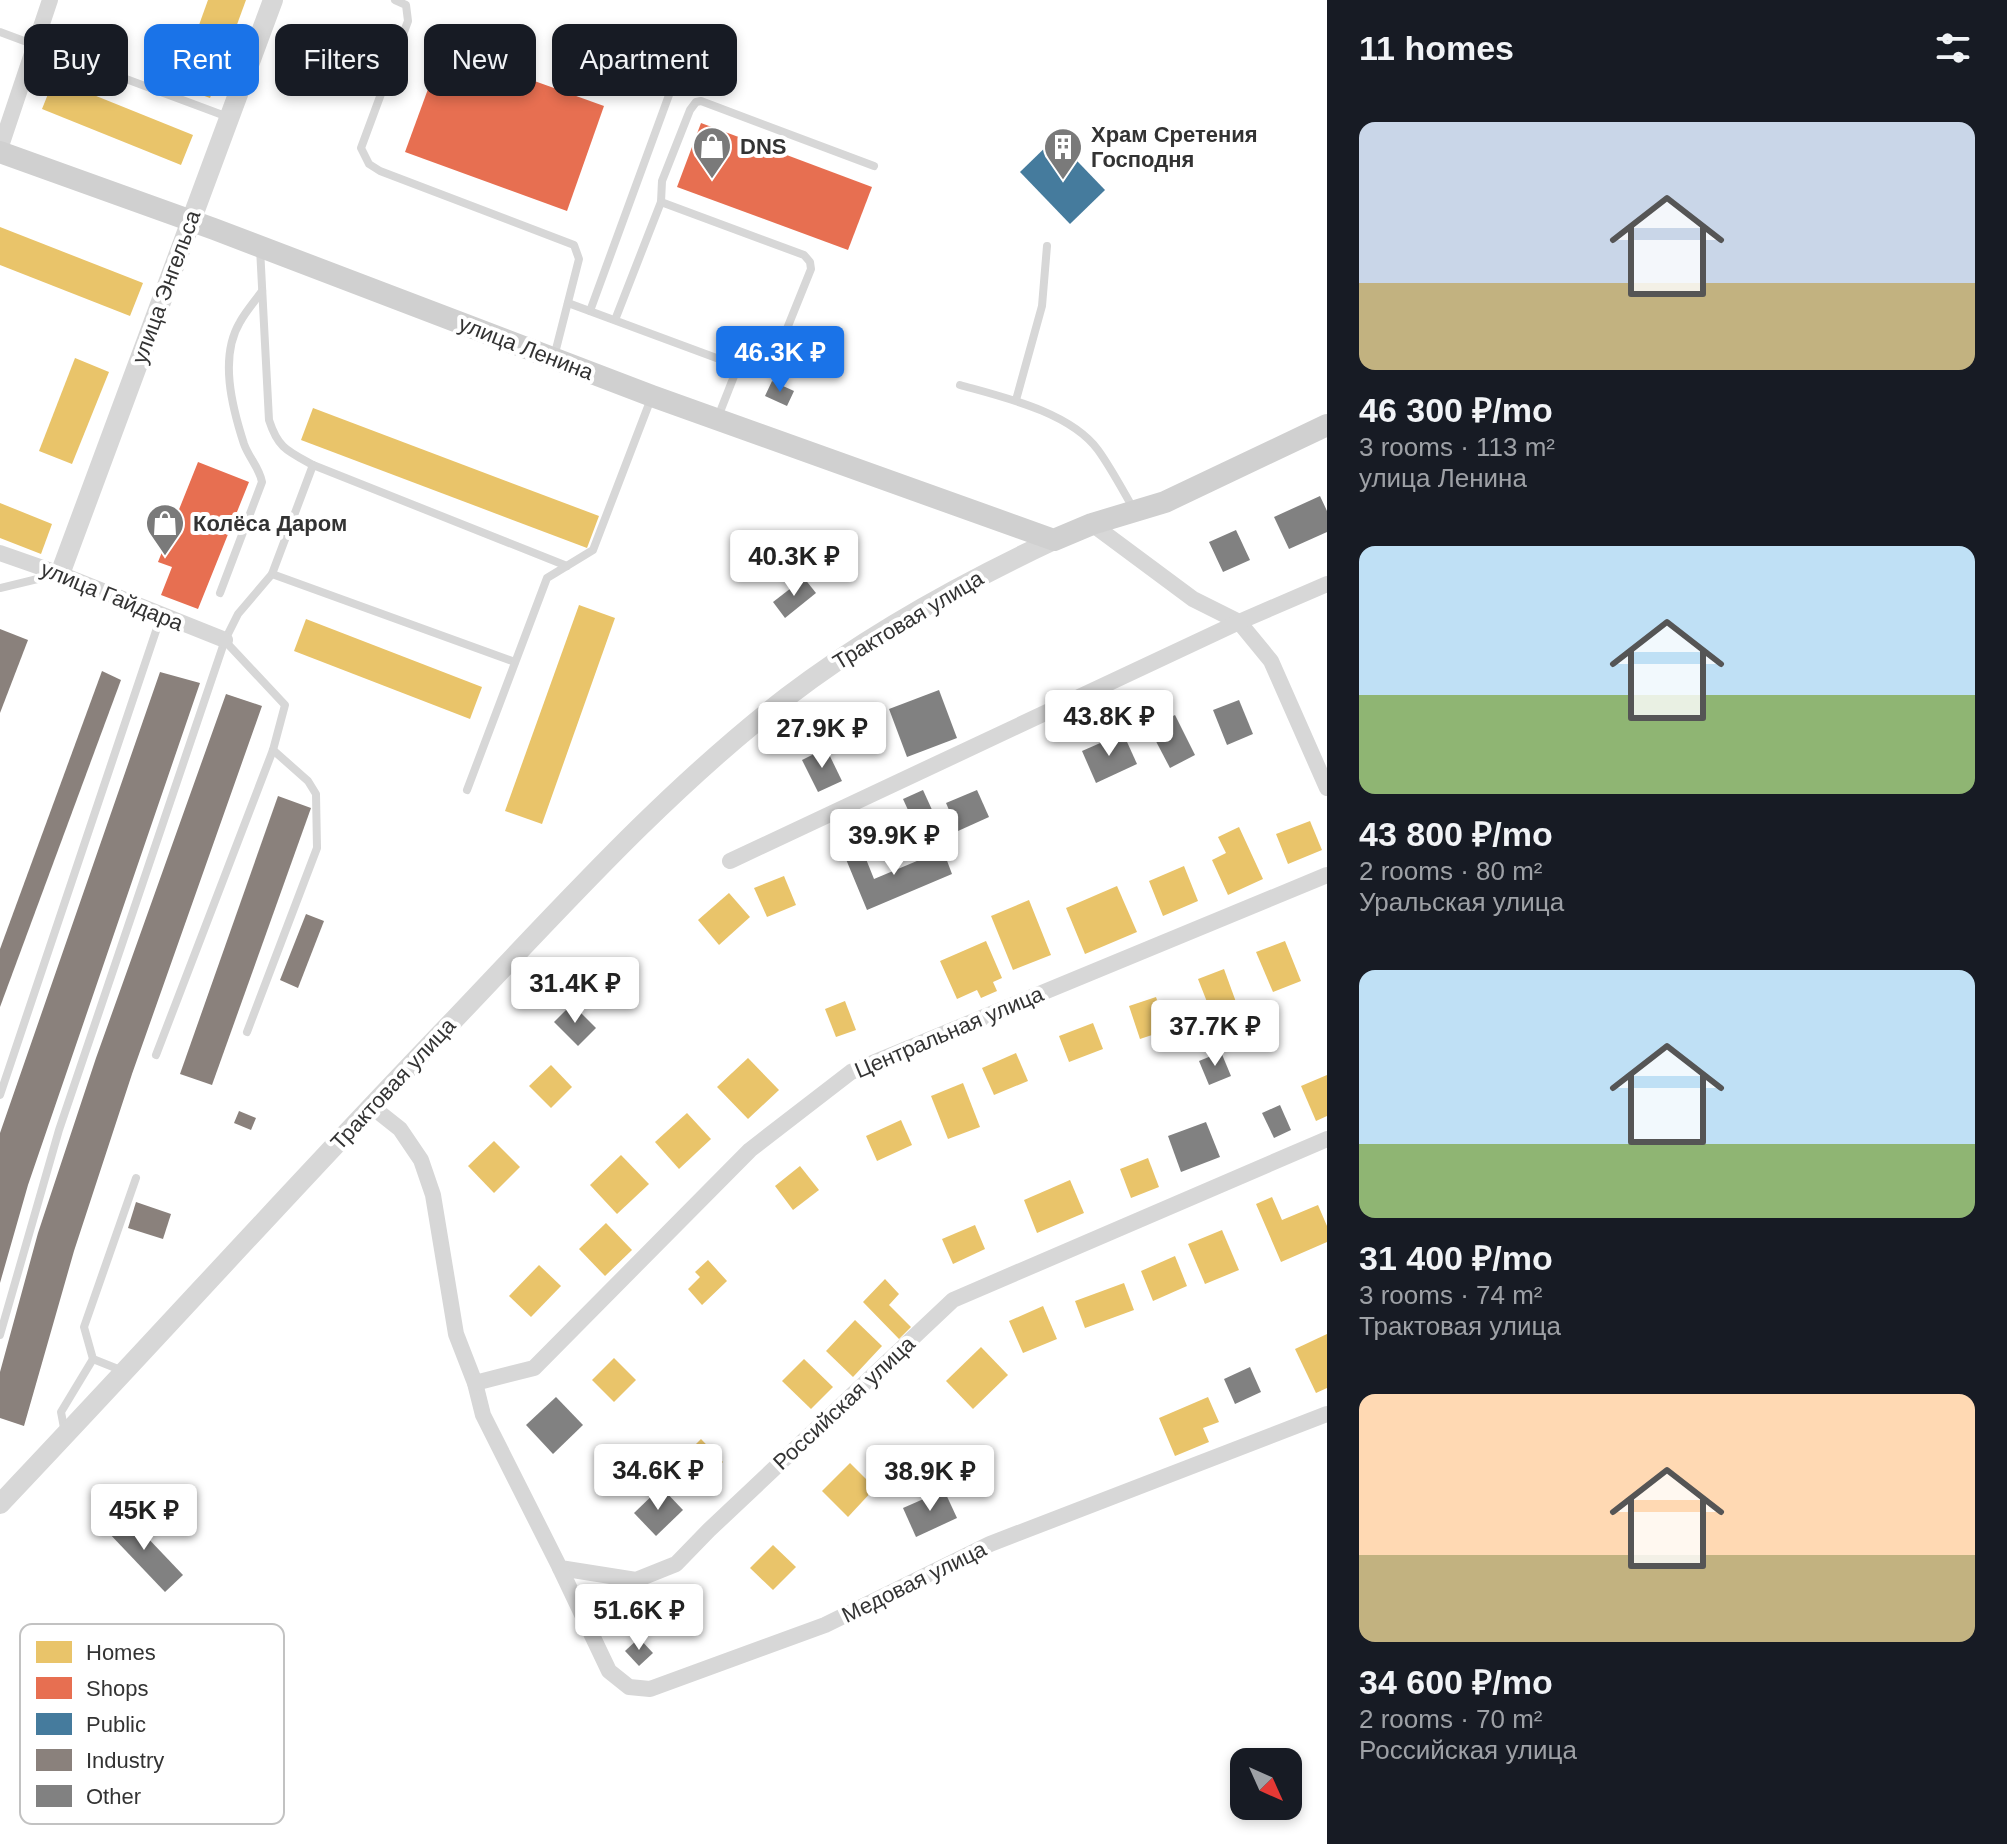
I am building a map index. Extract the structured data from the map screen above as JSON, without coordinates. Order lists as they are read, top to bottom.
{
  "streets": {
    "main road": ["улица Ленина"],
    "street": [
      "улица Энгельса",
      "улица Гайдара",
      "Трактовая улица",
      "Центральная улица",
      "Российская улица",
      "Медовая улица"
    ]
  },
  "crossings": [
    ["улица Энгельса", "улица Ленина"],
    ["улица Энгельса", "улица Гайдара"],
    ["улица Ленина", "Трактовая улица"],
    ["Российская улица", "Медовая улица"]
  ],
  "places": {
    "shop": ["DNS", "Колёса Даром"],
    "building": ["Храм Сретения Господня"]
  },
  "legend": [
    "Homes",
    "Shops",
    "Public",
    "Industry",
    "Other"
  ],
  "north": "bottom right",
  "page": {
    "heading": "11 homes",
    "chip": [
      "Buy",
      "Rent",
      "Filters",
      "New",
      "Apartment"
    ],
    "list": [
      {
        "name": "46 300 ₽/mo",
        "note": "3 rooms · 113 m² · улица Ленина"
      },
      {
        "name": "43 800 ₽/mo",
        "note": "2 rooms · 80 m² · Уральская улица"
      },
      {
        "name": "31 400 ₽/mo",
        "note": "3 rooms · 74 m² · Трактовая улица"
      },
      {
        "name": "34 600 ₽/mo",
        "note": "2 rooms · 70 m² · Российская улица"
      }
    ],
    "price": [
      "46.3K ₽",
      "40.3K ₽",
      "43.8K ₽",
      "27.9K ₽",
      "39.9K ₽",
      "31.4K ₽",
      "37.7K ₽",
      "34.6K ₽",
      "38.9K ₽",
      "45K ₽",
      "51.6K ₽"
    ]
  }
}
